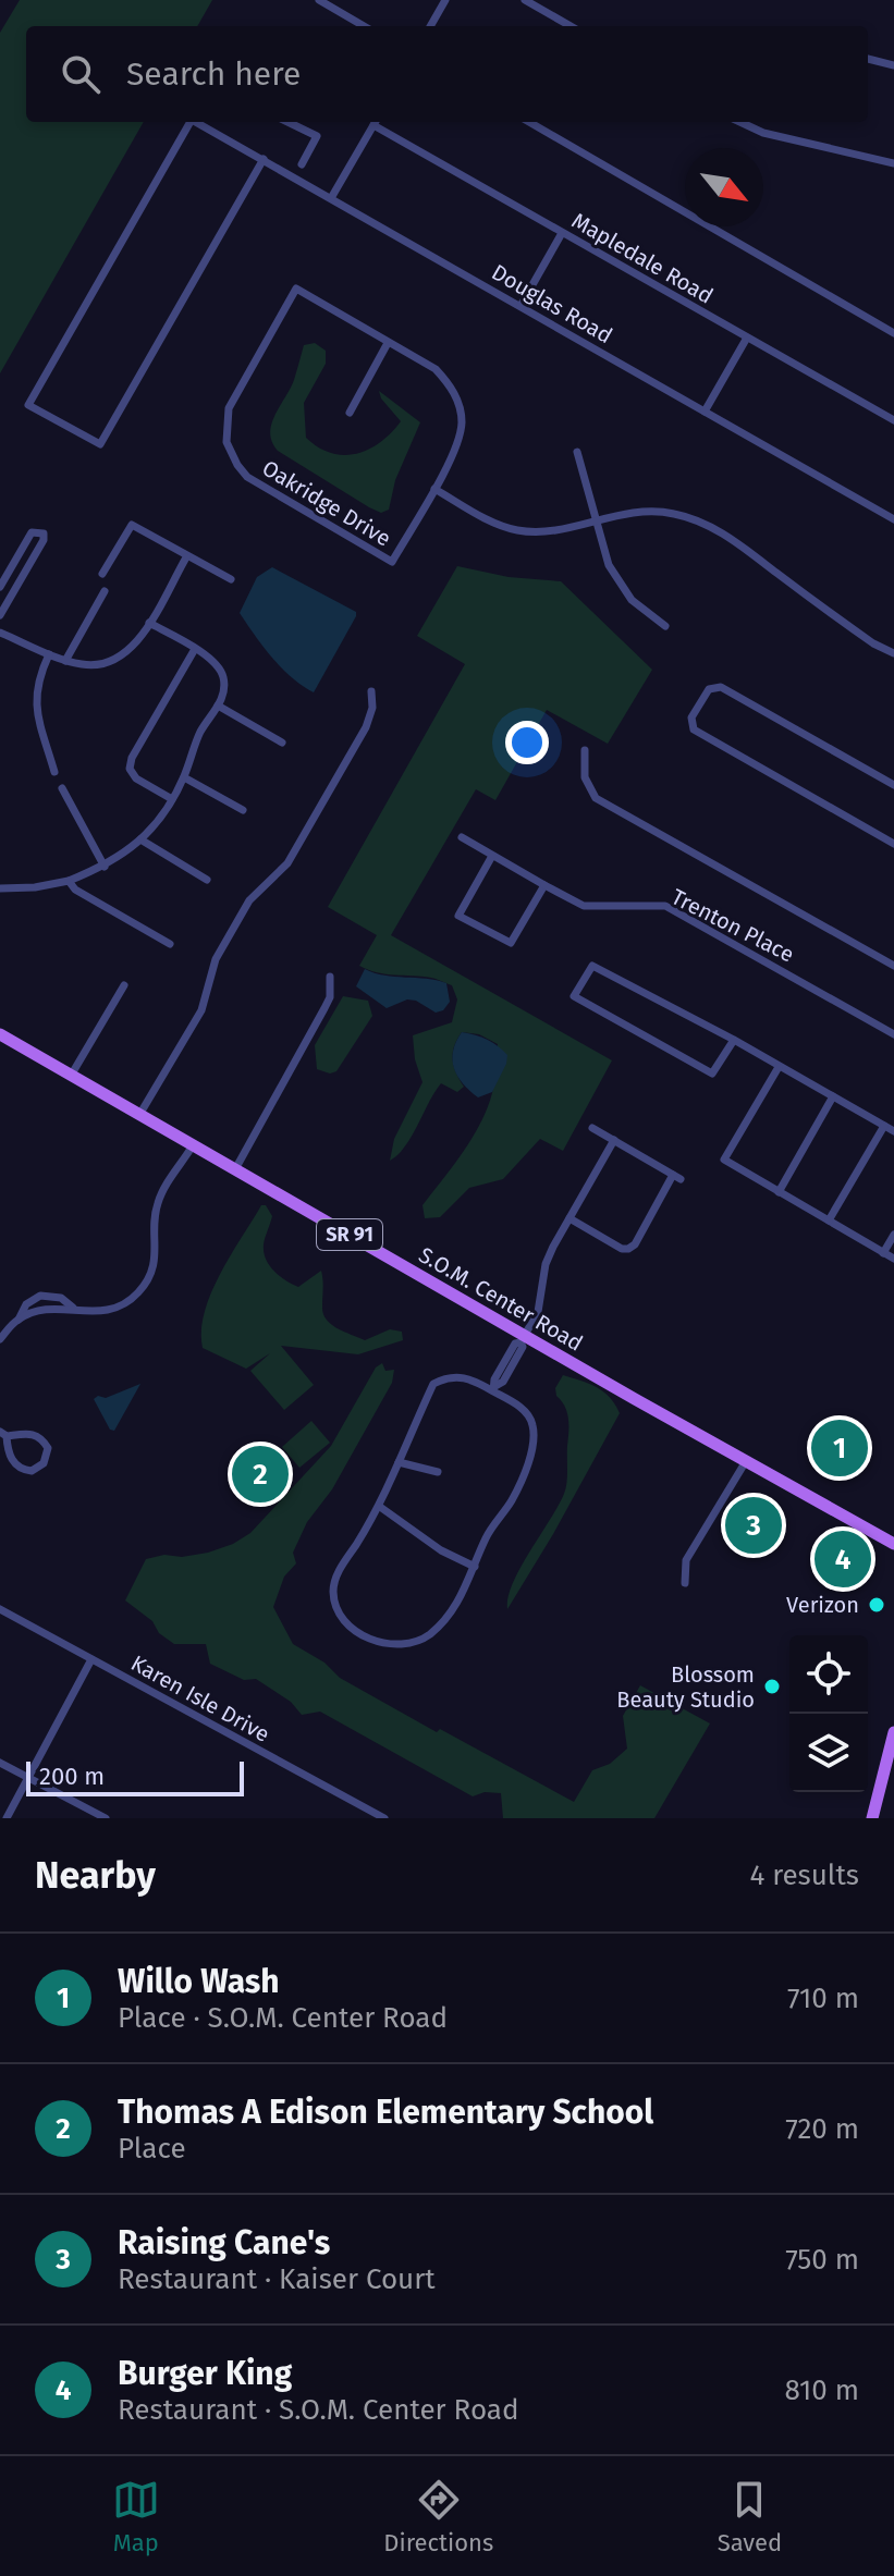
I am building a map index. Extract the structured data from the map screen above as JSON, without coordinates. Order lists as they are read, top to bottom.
{
  "streets": {
    "main road": ["SR 91", "S.O.M. Center Road"],
    "street": [
      "Mapledale Road",
      "Douglas Road",
      "Oakridge Drive",
      "Trenton Place",
      "Karen Isle Drive"
    ]
  },
  "places": ["Verizon", "Blossom Beauty Studio"],
  "scale_bar": "200 m",
  "north": "bottom right",
  "page": {
    "search": "Search here",
    "pins": [
      "1",
      "2",
      "3",
      "4"
    ],
    "scale": "200 m",
    "heading": ["Nearby", "4 results"],
    "list": [
      {
        "mark": "1",
        "name": "Willo Wash",
        "note": "Place · S.O.M. Center Road",
        "value": "710 m"
      },
      {
        "mark": "2",
        "name": "Thomas A Edison Elementary School",
        "note": "Place",
        "value": "720 m"
      },
      {
        "mark": "3",
        "name": "Raising Cane's",
        "note": "Restaurant · Kaiser Court",
        "value": "750 m"
      },
      {
        "mark": "4",
        "name": "Burger King",
        "note": "Restaurant · S.O.M. Center Road",
        "value": "810 m"
      }
    ],
    "nav": ["Map", "Directions", "Saved"]
  }
}
